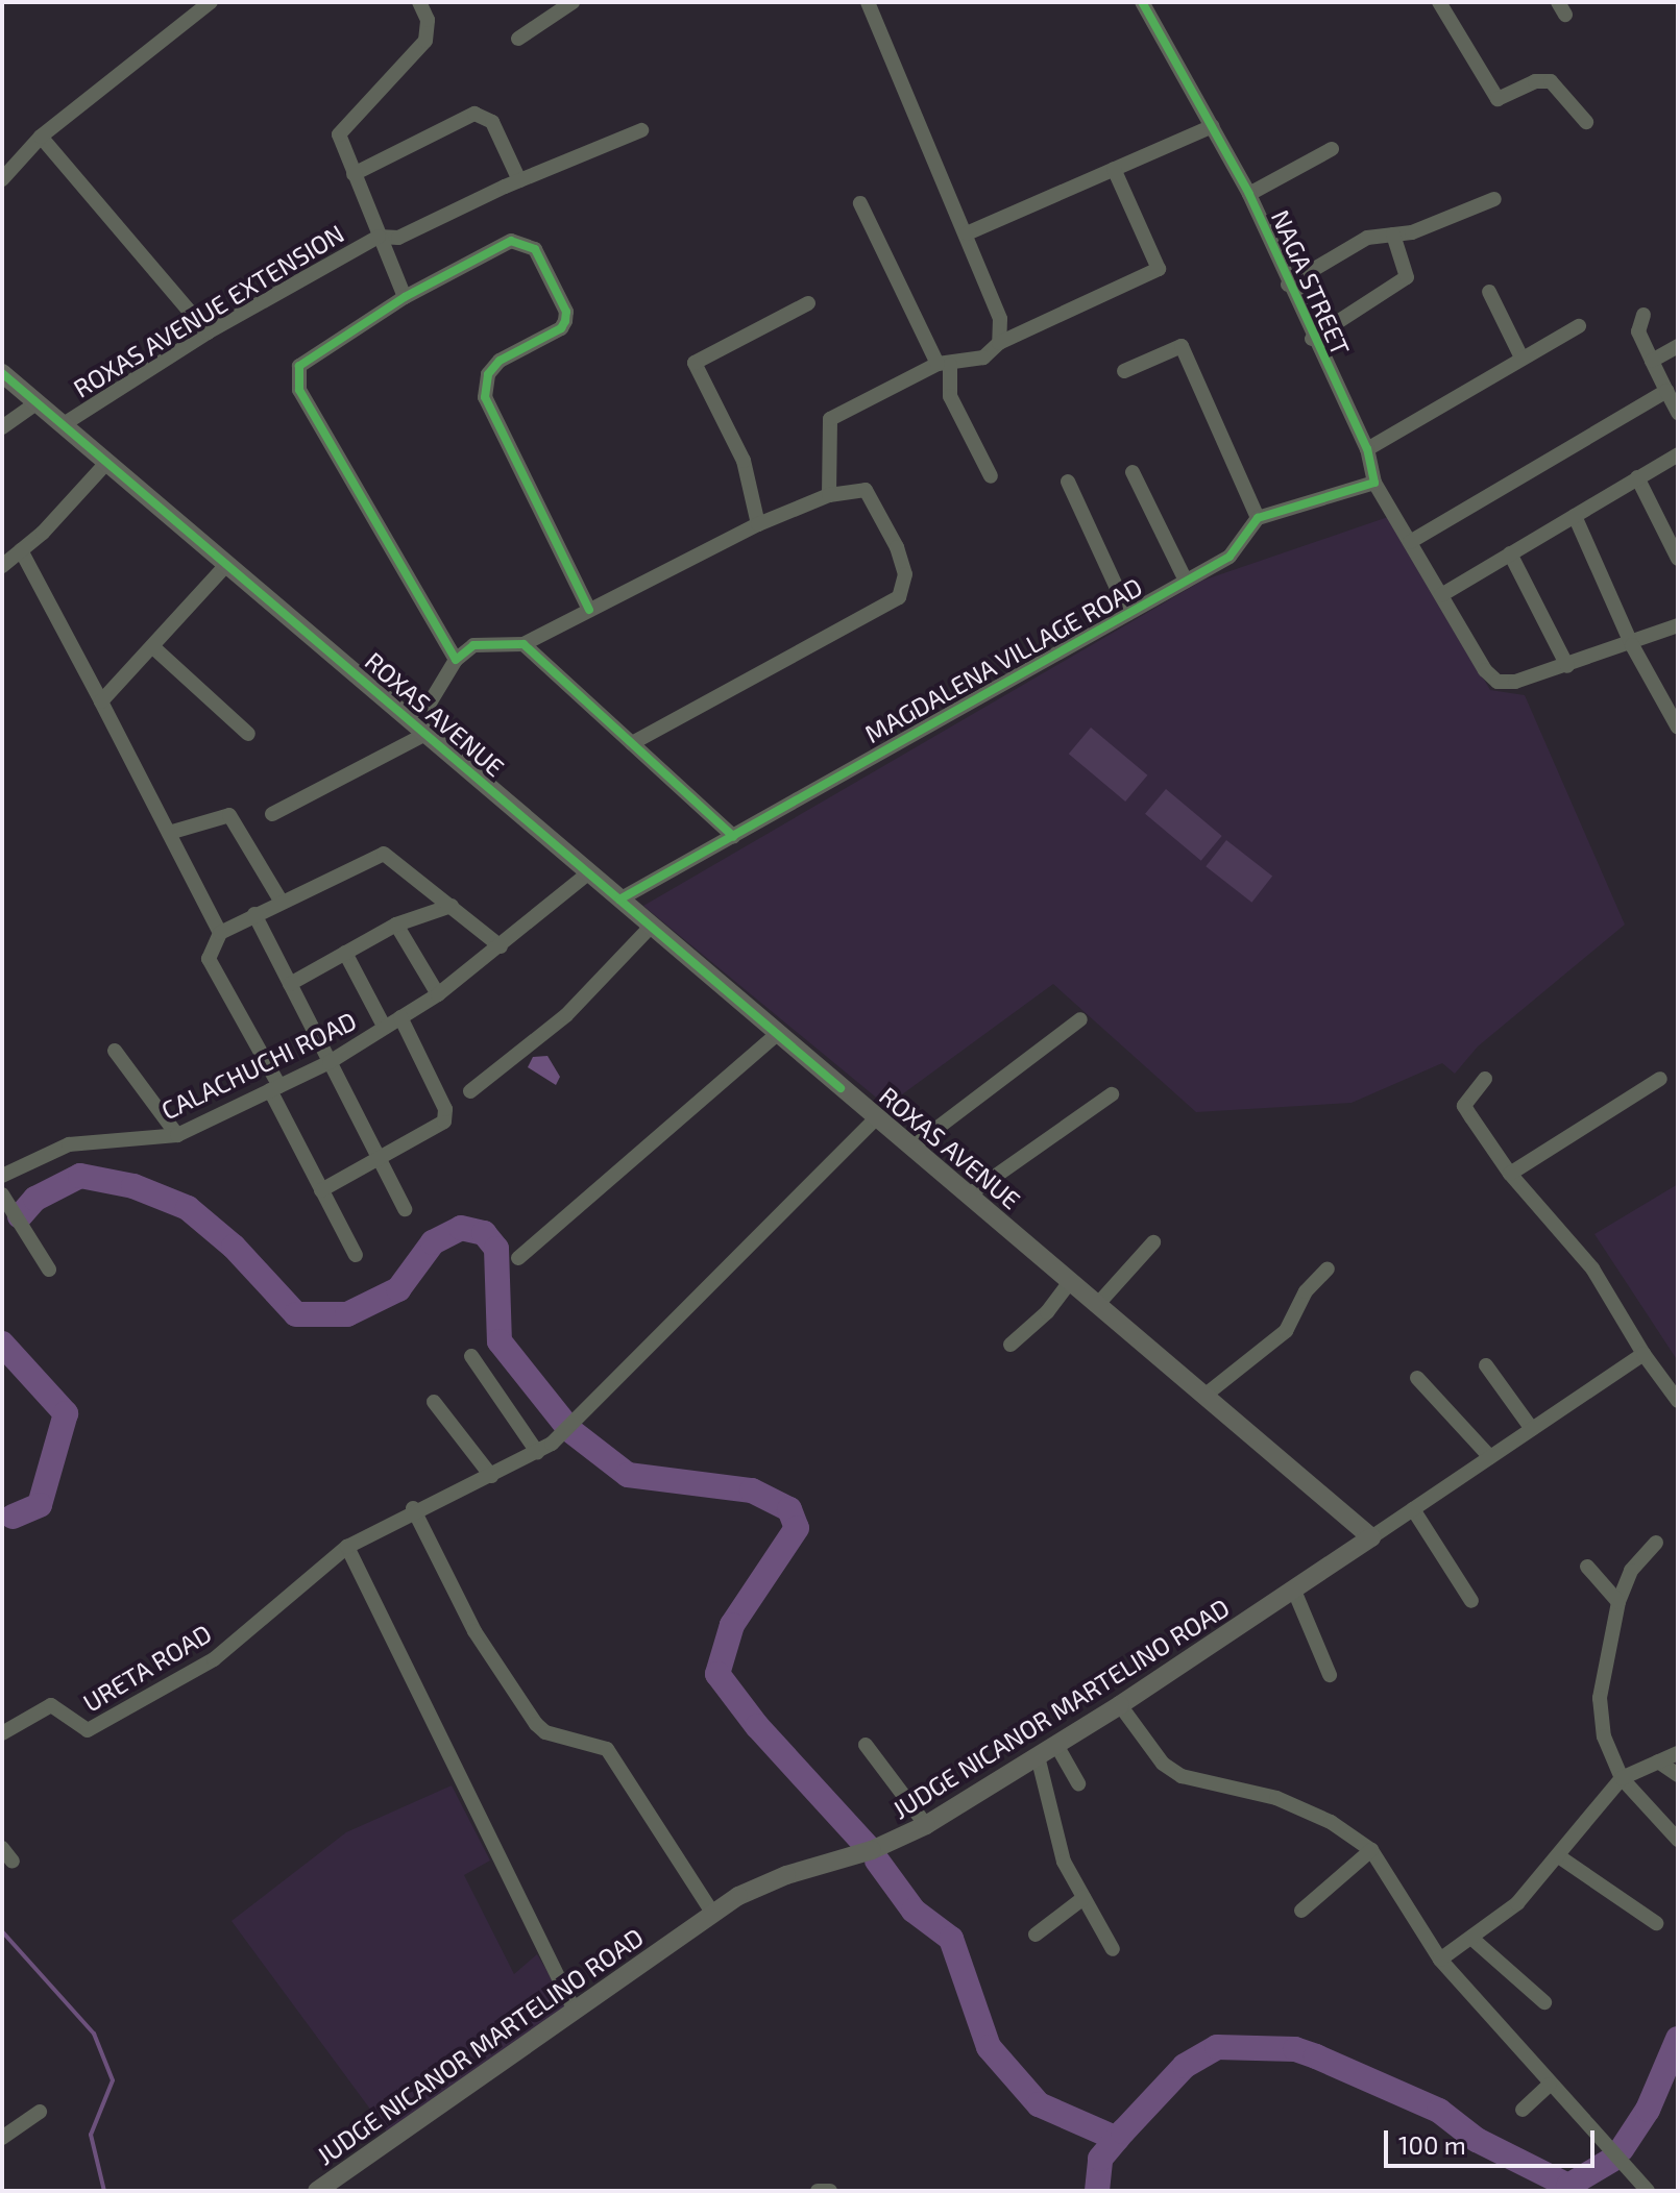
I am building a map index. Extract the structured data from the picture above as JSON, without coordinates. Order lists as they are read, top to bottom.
{
  "streets": {
    "main road": ["ROXAS AVENUE", "JUDGE NICANOR MARTELINO ROAD"],
    "street": [
      "NAGA STREET",
      "ROXAS AVENUE EXTENSION",
      "MAGDALENA VILLAGE ROAD",
      "CALACHUCHI ROAD",
      "URETA ROAD"
    ]
  },
  "crossings": [
    ["ROXAS AVENUE EXTENSION", "ROXAS AVENUE"],
    ["MAGDALENA VILLAGE ROAD", "ROXAS AVENUE"],
    ["ROXAS AVENUE", "CALACHUCHI ROAD"],
    ["ROXAS AVENUE", "JUDGE NICANOR MARTELINO ROAD"]
  ],
  "scale_bar": "100 m"
}
